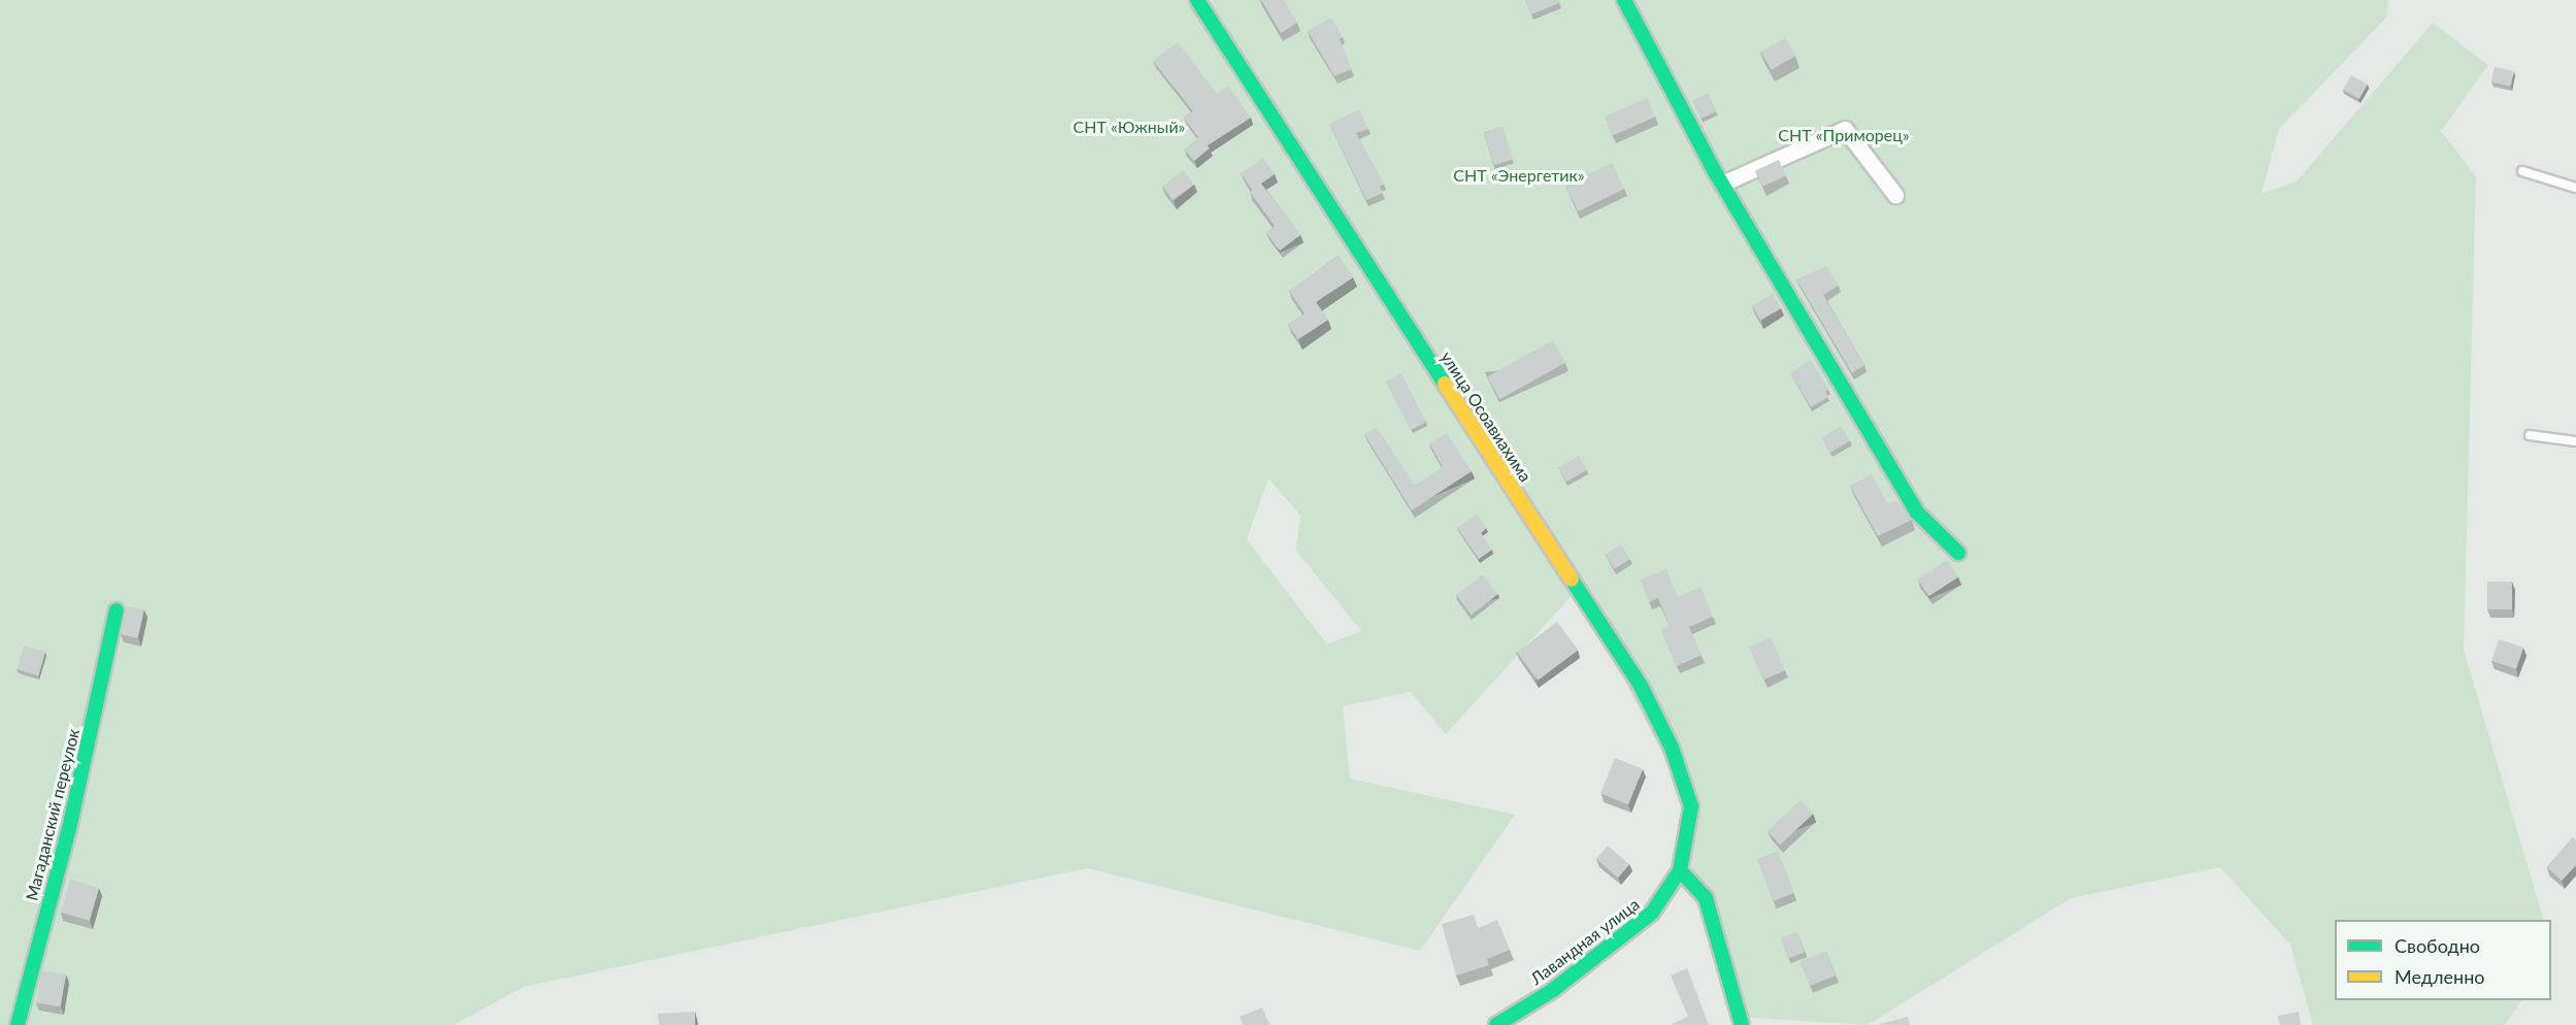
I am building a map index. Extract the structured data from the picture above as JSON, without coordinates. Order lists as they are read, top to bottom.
{
  "streets": {
    "street": ["улица Осоавиахима", "Магаданский переулок", "Лавандная улица"]
  },
  "crossings": [
    ["улица Осоавиахима", "Лавандная улица"]
  ],
  "parks": ["СНТ «Южный»", "СНТ «Приморец»", "СНТ «Энергетик»"],
  "legend": ["Свободно", "Медленно"]
}
